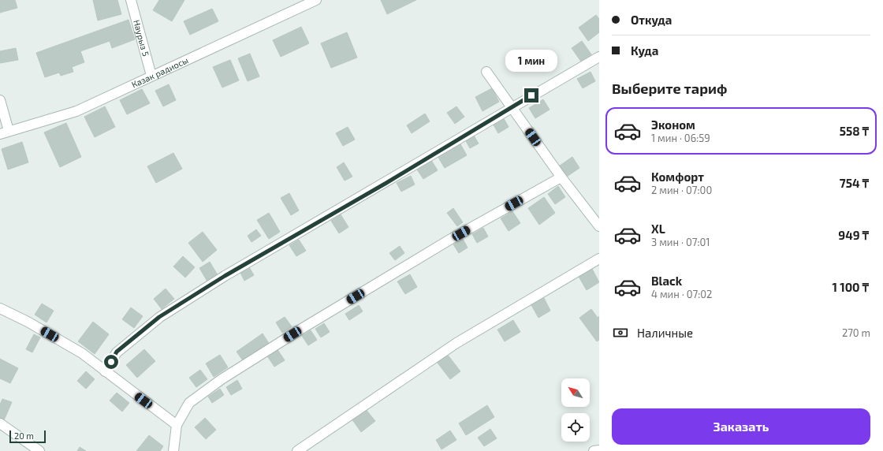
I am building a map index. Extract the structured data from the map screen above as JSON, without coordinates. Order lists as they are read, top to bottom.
{
  "streets": {
    "street": ["Наурыз 5", "Казак радиосы"]
  },
  "crossings": [
    ["Наурыз 5", "Казак радиосы"]
  ],
  "scale_bar": "20 m",
  "north": "top left",
  "page": {
    "banner": ["Откуда", "Куда"],
    "bubble": "1 мин",
    "heading": "Выберите тариф",
    "list": [
      {
        "name": "Эконом",
        "note": "1 мин · 06:59",
        "value": "558 ₸"
      },
      {
        "name": "Комфорт",
        "note": "2 мин · 07:00",
        "value": "754 ₸"
      },
      {
        "name": "XL",
        "note": "3 мин · 07:01",
        "value": "949 ₸"
      },
      {
        "name": "Black",
        "note": "4 мин · 07:02",
        "value": "1 100 ₸"
      }
    ],
    "pay": ["Наличные", "270 m"],
    "buttons": "Заказать",
    "scale": "20 m"
  }
}
